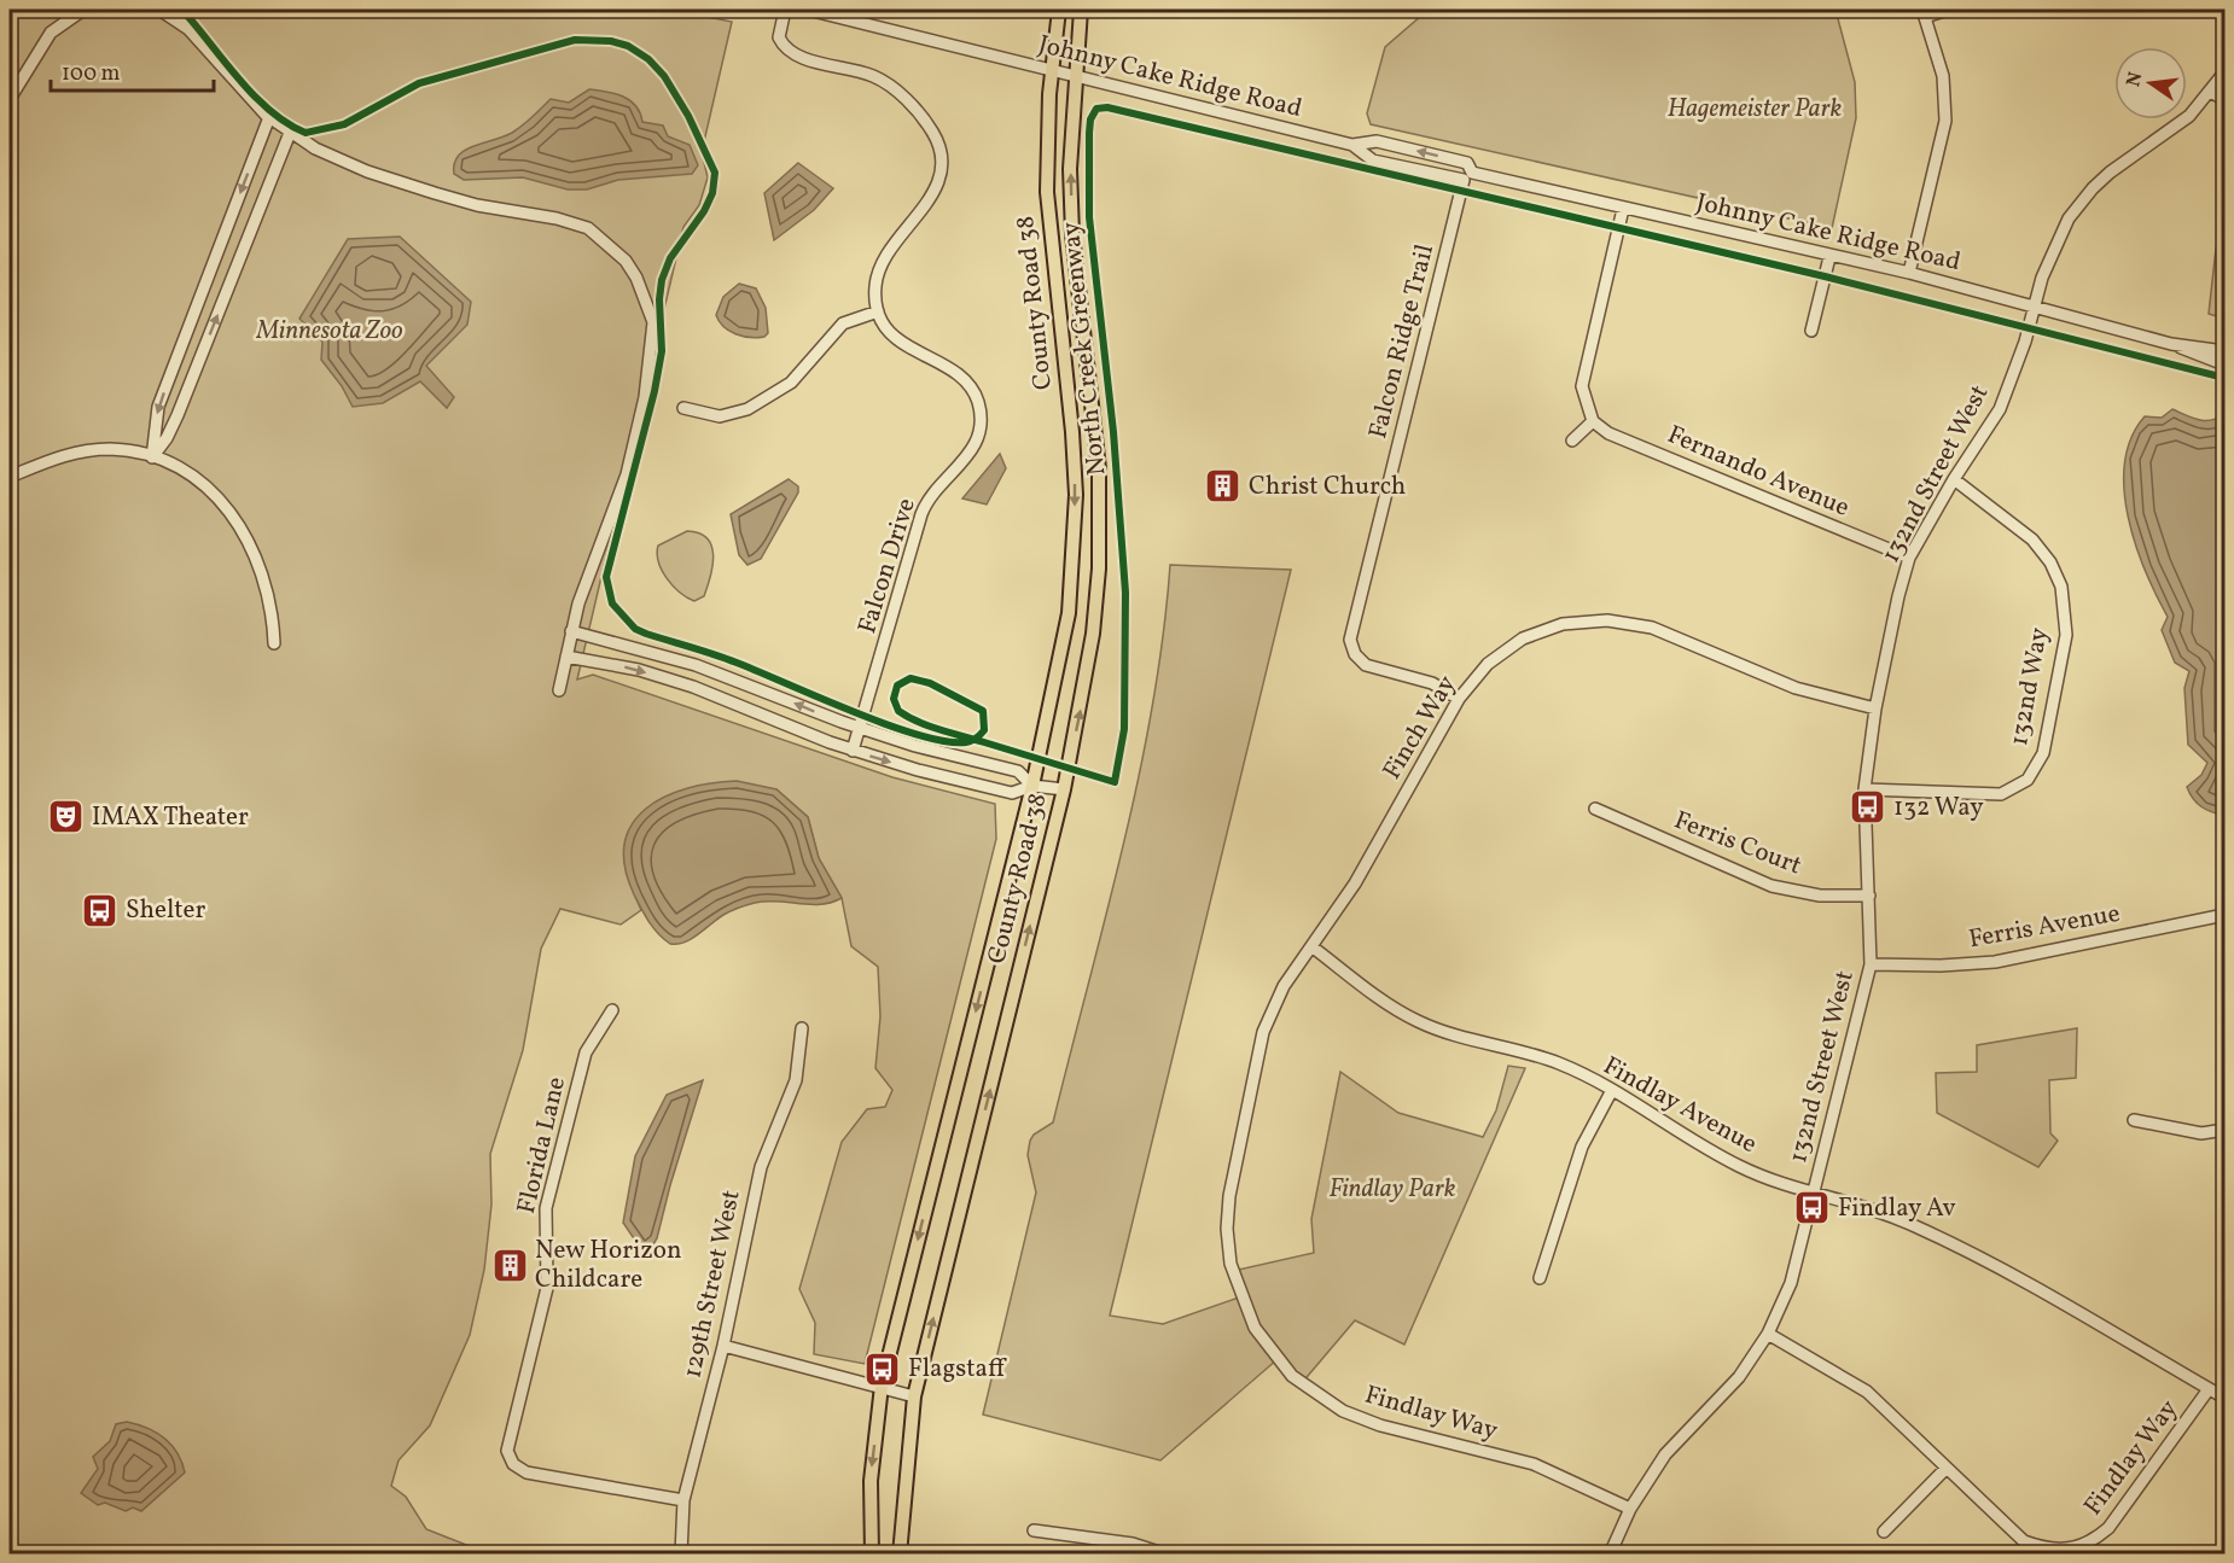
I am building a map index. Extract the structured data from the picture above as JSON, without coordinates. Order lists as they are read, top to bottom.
{
  "streets": {
    "main road": ["County Road 38"],
    "street": [
      "Johnny Cake Ridge Road",
      "Falcon Ridge Trail",
      "Fernando Avenue",
      "132nd Street West",
      "Falcon Drive",
      "132nd Way",
      "Finch Way",
      "Ferris Court",
      "Ferris Avenue",
      "Findlay Avenue",
      "Florida Lane",
      "129th Street West",
      "Findlay Way"
    ],
    "cycle path": ["North Creek Greenway"]
  },
  "crossings": [
    ["Johnny Cake Ridge Road", "County Road 38"],
    ["Johnny Cake Ridge Road", "Falcon Ridge Trail"],
    ["Johnny Cake Ridge Road", "132nd Street West"],
    ["Falcon Ridge Trail", "Finch Way"],
    ["Fernando Avenue", "132nd Street West"],
    ["132nd Street West", "132nd Way"],
    ["132nd Street West", "Finch Way"],
    ["132nd Street West", "Ferris Court"],
    ["132nd Street West", "Ferris Avenue"],
    ["132nd Street West", "Findlay Avenue"],
    ["132nd Street West", "Findlay Way"],
    ["Finch Way", "Findlay Avenue"],
    ["Finch Way", "Findlay Way"],
    ["Findlay Avenue", "Findlay Way"],
    ["Florida Lane", "129th Street West"]
  ],
  "parks": ["Hagemeister Park", "Minnesota Zoo", "Findlay Park"],
  "places": {
    "building": ["Christ Church", "New Horizon Childcare"],
    "bus stop": [
      "132 Way",
      "Shelter",
      "Findlay Av",
      "Flagstaff"
    ],
    "theatre": ["IMAX Theater"]
  },
  "scale_bar": "100 m",
  "north": "left"
}
